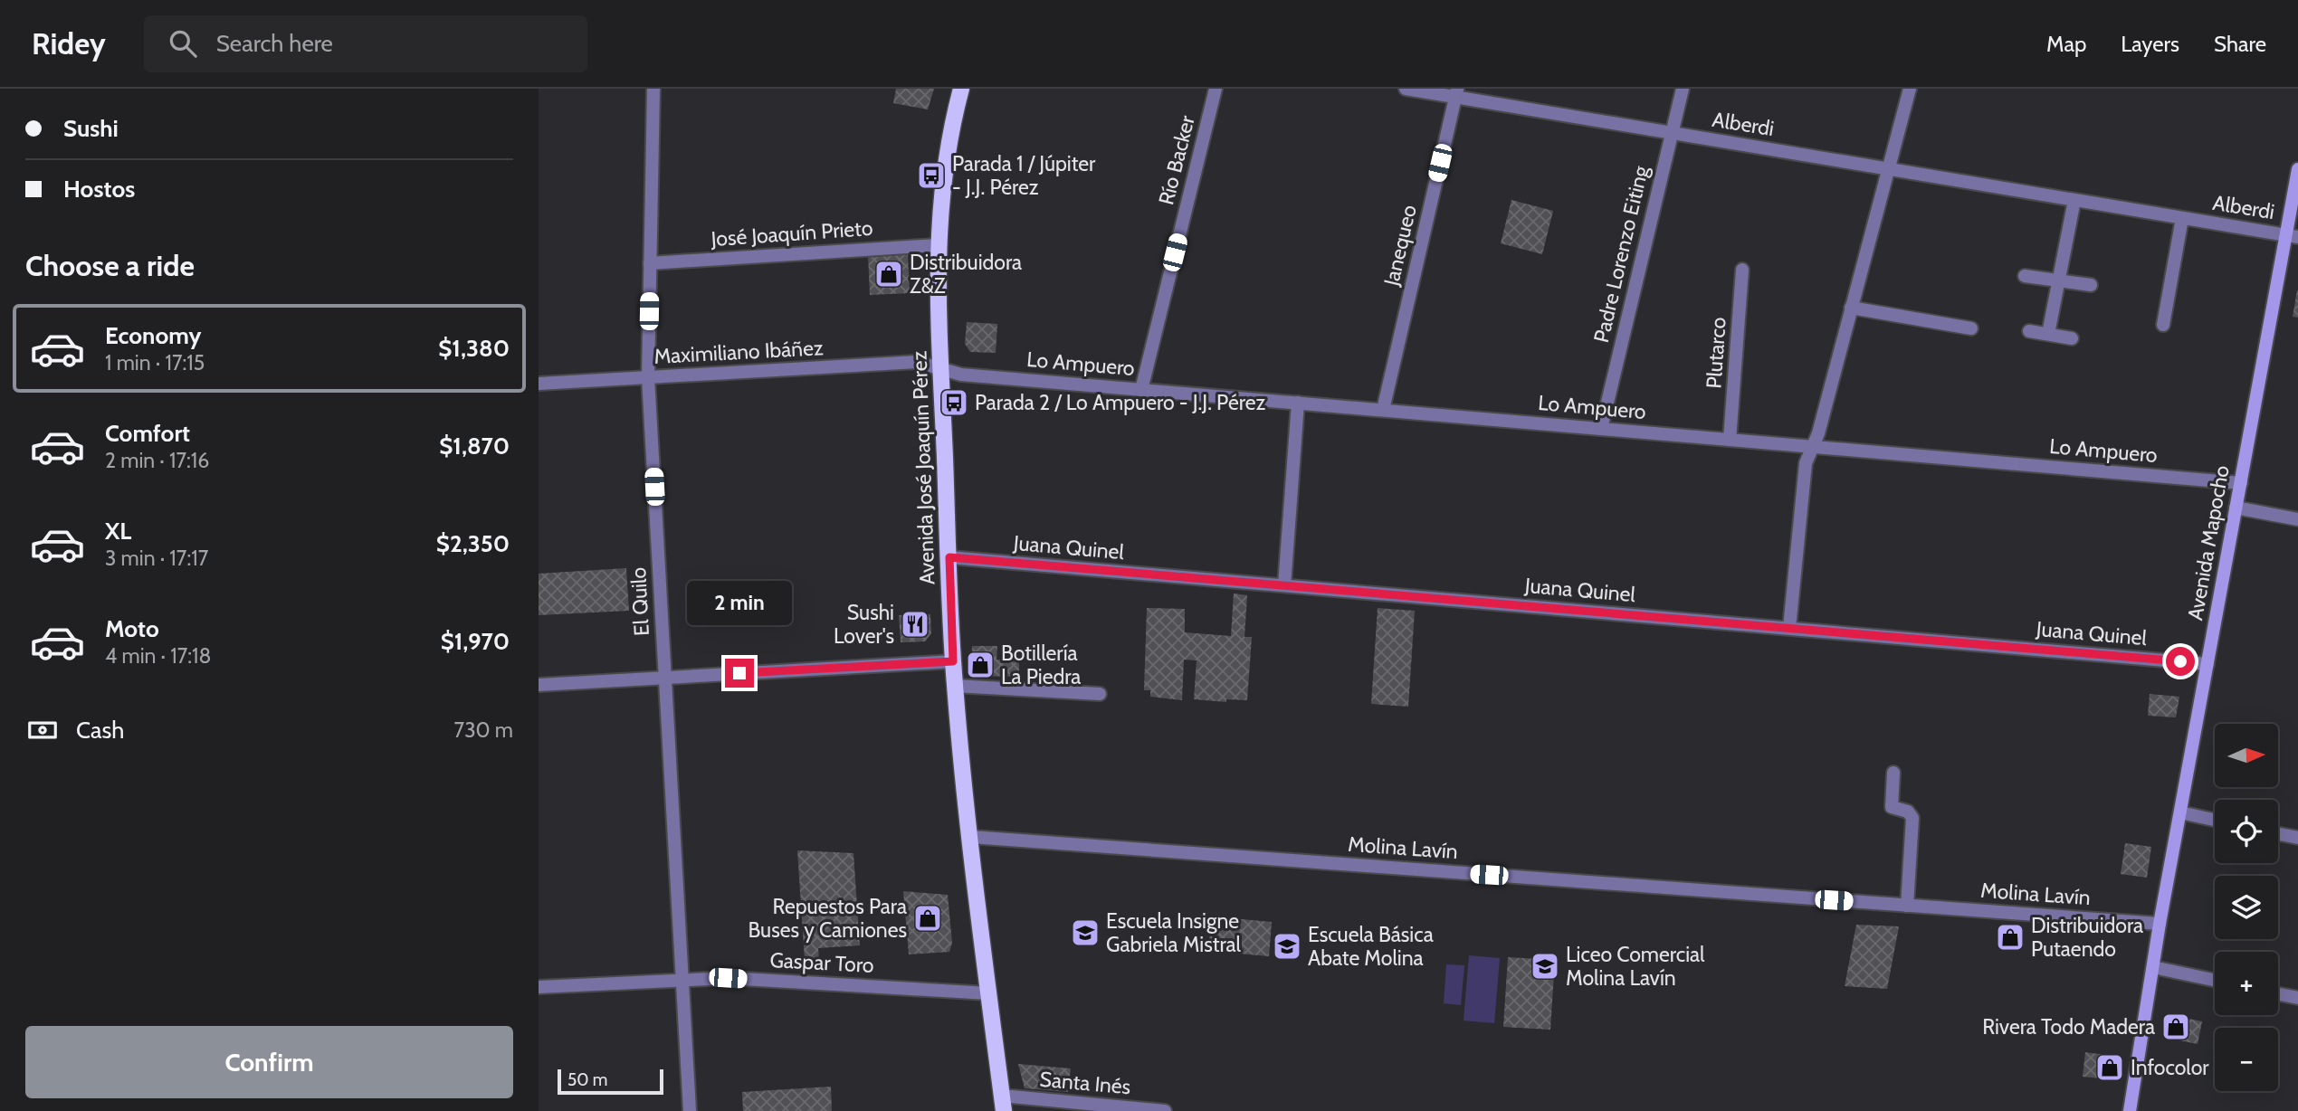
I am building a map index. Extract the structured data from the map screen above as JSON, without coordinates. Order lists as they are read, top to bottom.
{
  "streets": {
    "main road": ["Avenida José Joaquín Pérez", "Avenida Mapocho"],
    "street": [
      "Alberdi",
      "Río Backer",
      "José Joaquín Prieto",
      "Janequeo",
      "Padre Lorenzo Eiting",
      "Maximiliano Ibáñez",
      "Plutarco",
      "Lo Ampuero",
      "Juana Quinel",
      "El Quilo",
      "Molina Lavín",
      "Gaspar Toro",
      "Santa Inés"
    ]
  },
  "crossings": [
    ["Alberdi", "Janequeo"],
    ["Alberdi", "Padre Lorenzo Eiting"],
    ["Alberdi", "Avenida Mapocho"],
    ["Río Backer", "Lo Ampuero"],
    ["José Joaquín Prieto", "Avenida José Joaquín Pérez"],
    ["José Joaquín Prieto", "El Quilo"],
    ["Janequeo", "Lo Ampuero"],
    ["Padre Lorenzo Eiting", "Lo Ampuero"],
    ["Maximiliano Ibáñez", "Lo Ampuero"],
    ["Maximiliano Ibáñez", "Avenida José Joaquín Pérez"],
    ["Maximiliano Ibáñez", "El Quilo"],
    ["Plutarco", "Lo Ampuero"],
    ["Lo Ampuero", "Avenida José Joaquín Pérez"],
    ["Lo Ampuero", "Avenida Mapocho"],
    ["Avenida José Joaquín Pérez", "Juana Quinel"],
    ["Avenida José Joaquín Pérez", "Molina Lavín"],
    ["Avenida José Joaquín Pérez", "Gaspar Toro"],
    ["Avenida José Joaquín Pérez", "Santa Inés"],
    ["Avenida Mapocho", "Juana Quinel"],
    ["Avenida Mapocho", "Molina Lavín"],
    ["El Quilo", "Gaspar Toro"]
  ],
  "places": {
    "bus stop": ["Parada 1 / Júpiter - J.J. Pérez", "Parada 2 / Lo Ampuero - J.J. Pérez"],
    "shop": [
      "Distribuidora Z&Z",
      "Botillería La Piedra",
      "Repuestos Para Buses y Camiones",
      "Distribuidora Putaendo",
      "Rivera Todo Madera",
      "Infocolor"
    ],
    "restaurant": ["Sushi Lover's"],
    "school or university": ["Escuela Insigne Gabriela Mistral", "Escuela Básica Abate Molina", "Liceo Comercial Molina Lavín"]
  },
  "scale_bar": "50 m",
  "north": "right",
  "page": {
    "header": "Ridey",
    "search": "Search here",
    "nav": ["Map", "Layers", "Share"],
    "banner": ["Sushi", "Hostos"],
    "heading": "Choose a ride",
    "list": [
      {
        "name": "Economy",
        "note": "1 min · 17:15",
        "value": "$1,380"
      },
      {
        "name": "Comfort",
        "note": "2 min · 17:16",
        "value": "$1,870"
      },
      {
        "name": "XL",
        "note": "3 min · 17:17",
        "value": "$2,350"
      },
      {
        "name": "Moto",
        "note": "4 min · 17:18",
        "value": "$1,970"
      }
    ],
    "bubble": "2 min",
    "pay": ["Cash", "730 m"],
    "map_buttons": ["+", "−"],
    "buttons": "Confirm",
    "scale": "50 m"
  }
}
